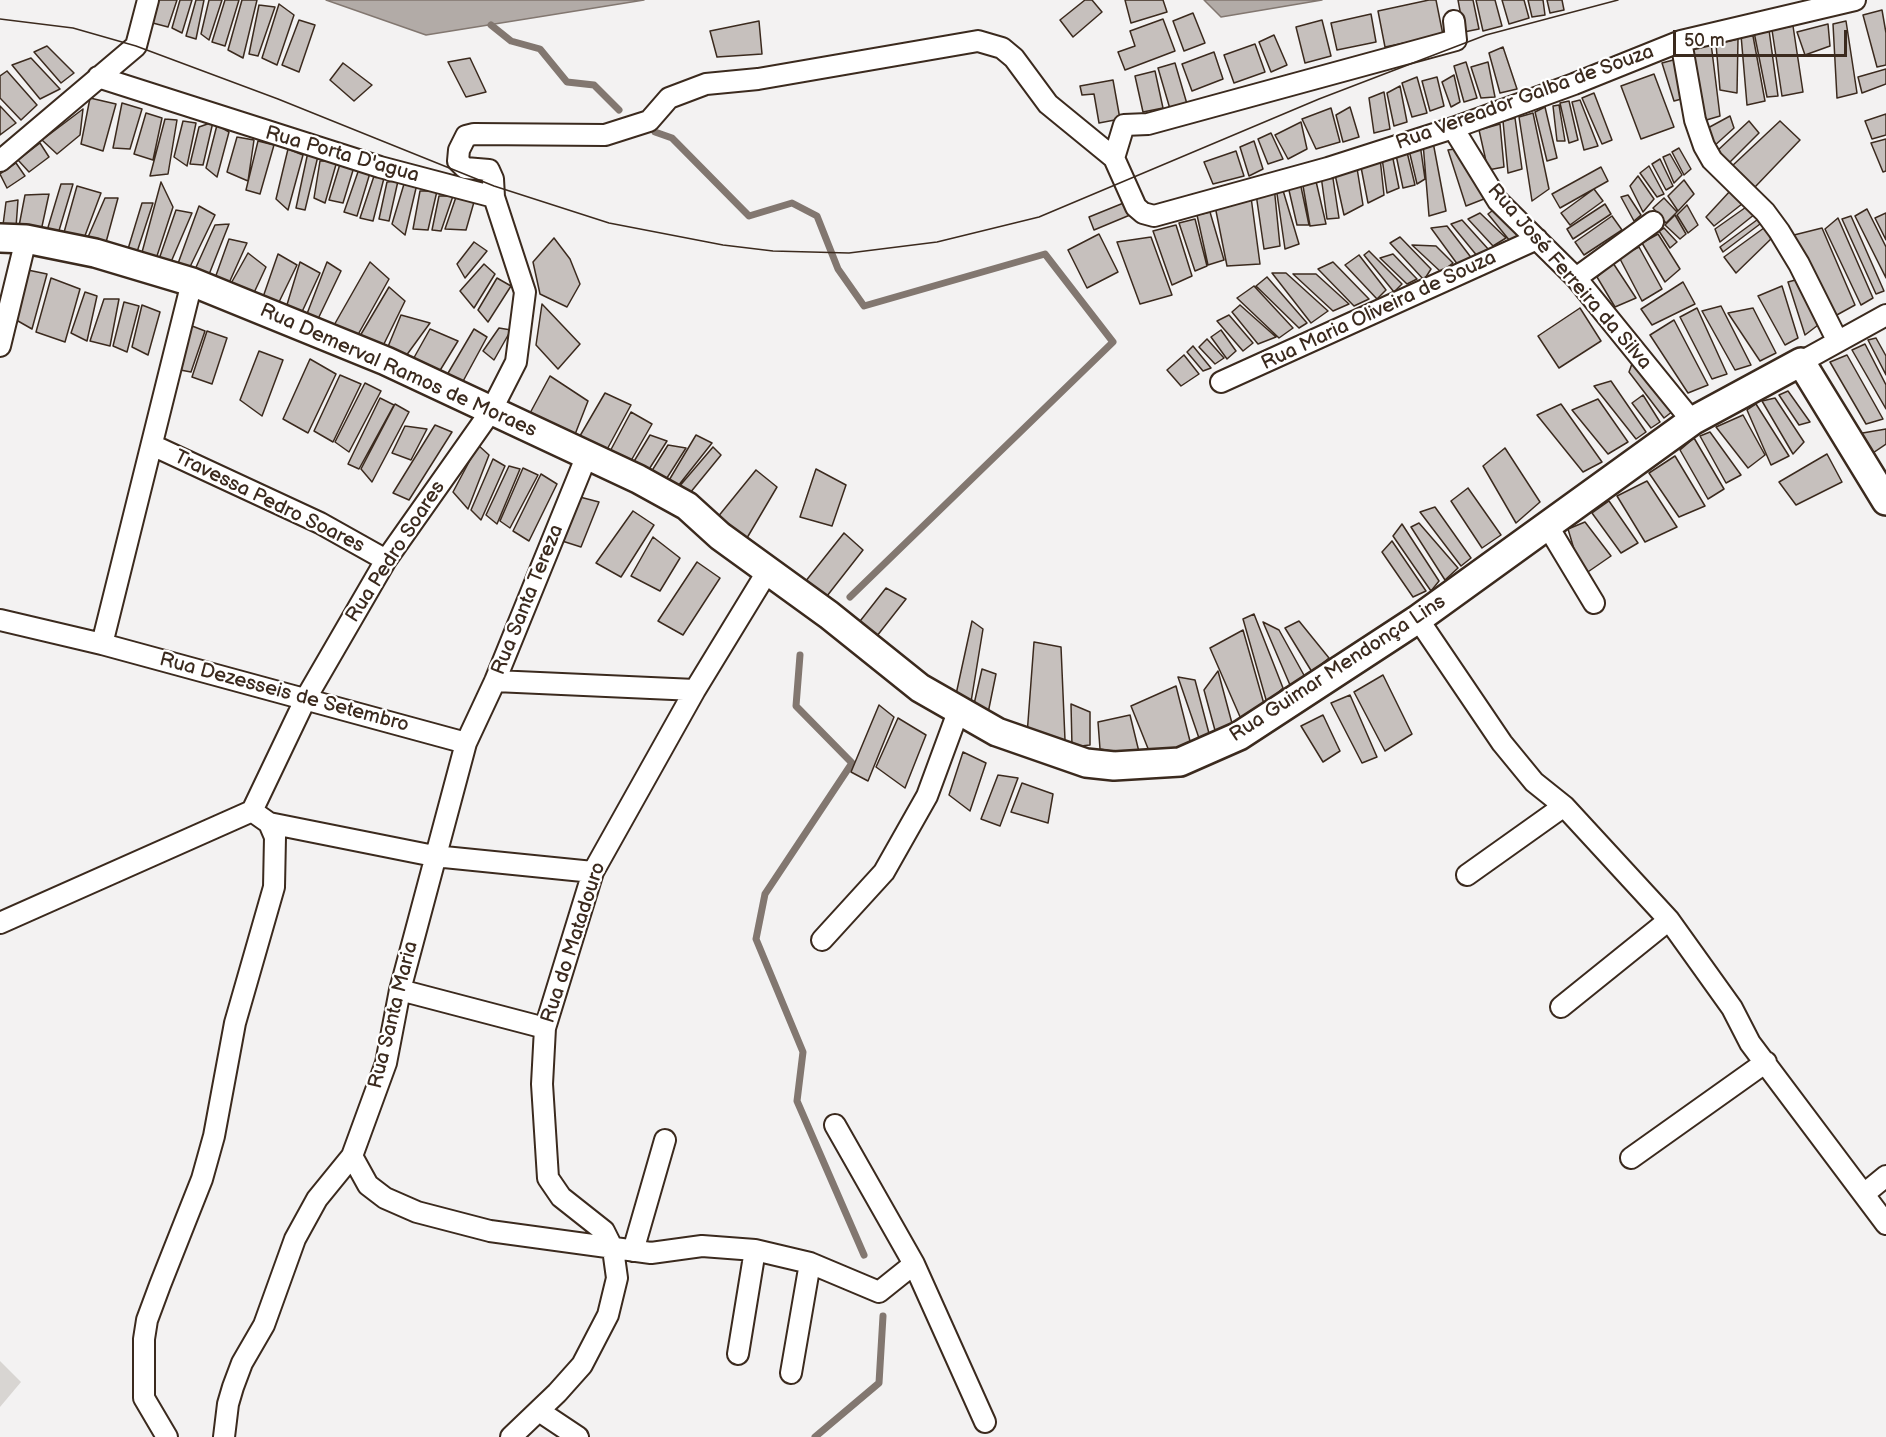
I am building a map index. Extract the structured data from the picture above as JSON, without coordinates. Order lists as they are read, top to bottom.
{
  "streets": {
    "street": [
      "Rua Vereador Galba de Souza",
      "Rua Porta D'agua",
      "Rua José Ferreira da Silva",
      "Rua Maria Oliveira de Souza",
      "Rua Demerval Ramos de Moraes",
      "Travessa Pedro Soares",
      "Rua Pedro Soares",
      "Rua Santa Tereza",
      "Rua Guimar Mendonça Lins",
      "Rua Dezesseis de Setembro",
      "Rua do Matadouro",
      "Rua Santa Maria"
    ]
  },
  "crossings": [
    ["Rua Vereador Galba de Souza", "Rua José Ferreira da Silva"],
    ["Rua Porta D'agua", "Rua Pedro Soares"],
    ["Rua José Ferreira da Silva", "Rua Maria Oliveira de Souza"],
    ["Rua José Ferreira da Silva", "Rua Guimar Mendonça Lins"],
    ["Rua Demerval Ramos de Moraes", "Rua Pedro Soares"],
    ["Rua Demerval Ramos de Moraes", "Rua Santa Tereza"],
    ["Rua Demerval Ramos de Moraes", "Rua Guimar Mendonça Lins"],
    ["Rua Demerval Ramos de Moraes", "Rua do Matadouro"],
    ["Travessa Pedro Soares", "Rua Pedro Soares"],
    ["Rua Pedro Soares", "Rua Dezesseis de Setembro"],
    ["Rua Santa Tereza", "Rua Dezesseis de Setembro"],
    ["Rua Santa Tereza", "Rua Santa Maria"],
    ["Rua Guimar Mendonça Lins", "Rua do Matadouro"],
    ["Rua Dezesseis de Setembro", "Rua Santa Maria"]
  ],
  "scale_bar": "50 m"
}
